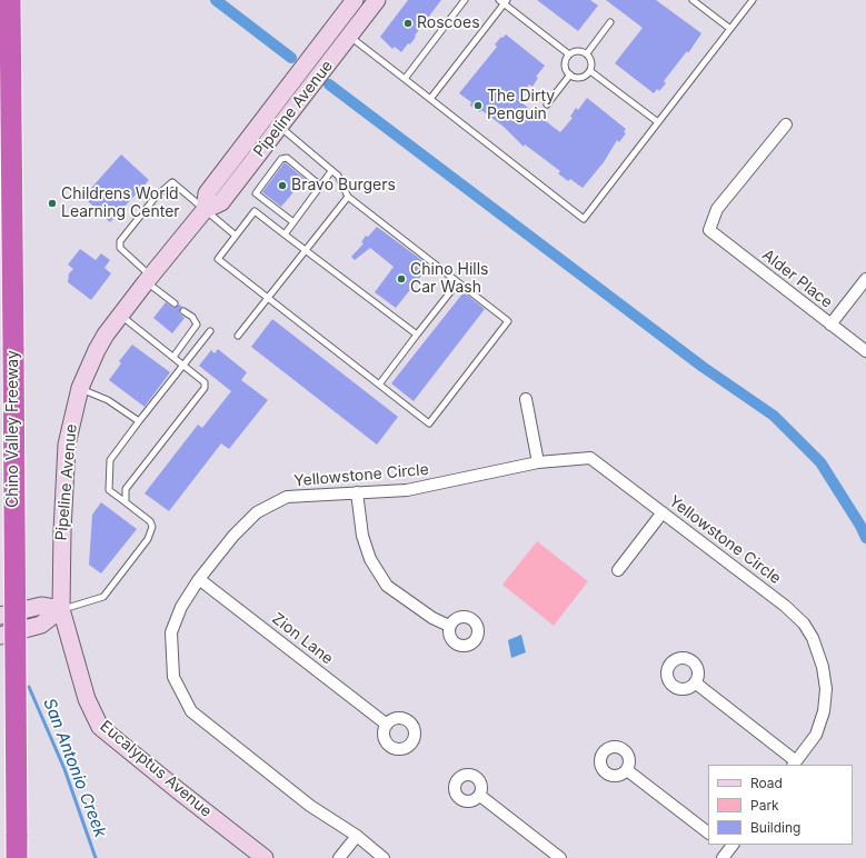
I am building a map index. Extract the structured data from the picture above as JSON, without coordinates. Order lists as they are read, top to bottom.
{
  "streets": {
    "highway": ["Chino Valley Freeway"],
    "main road": ["Pipeline Avenue", "Eucalyptus Avenue"],
    "street": ["Alder Place", "Yellowstone Circle", "Zion Lane"]
  },
  "crossings": [
    ["Pipeline Avenue", "Eucalyptus Avenue"],
    ["Yellowstone Circle", "Zion Lane"]
  ],
  "water": ["San Antonio Creek"],
  "places": [
    "Roscoes",
    "The Dirty Penguin",
    "Bravo Burgers",
    "Childrens World Learning Center",
    "Chino Hills Car Wash"
  ],
  "legend": ["Road", "Park", "Building"]
}
